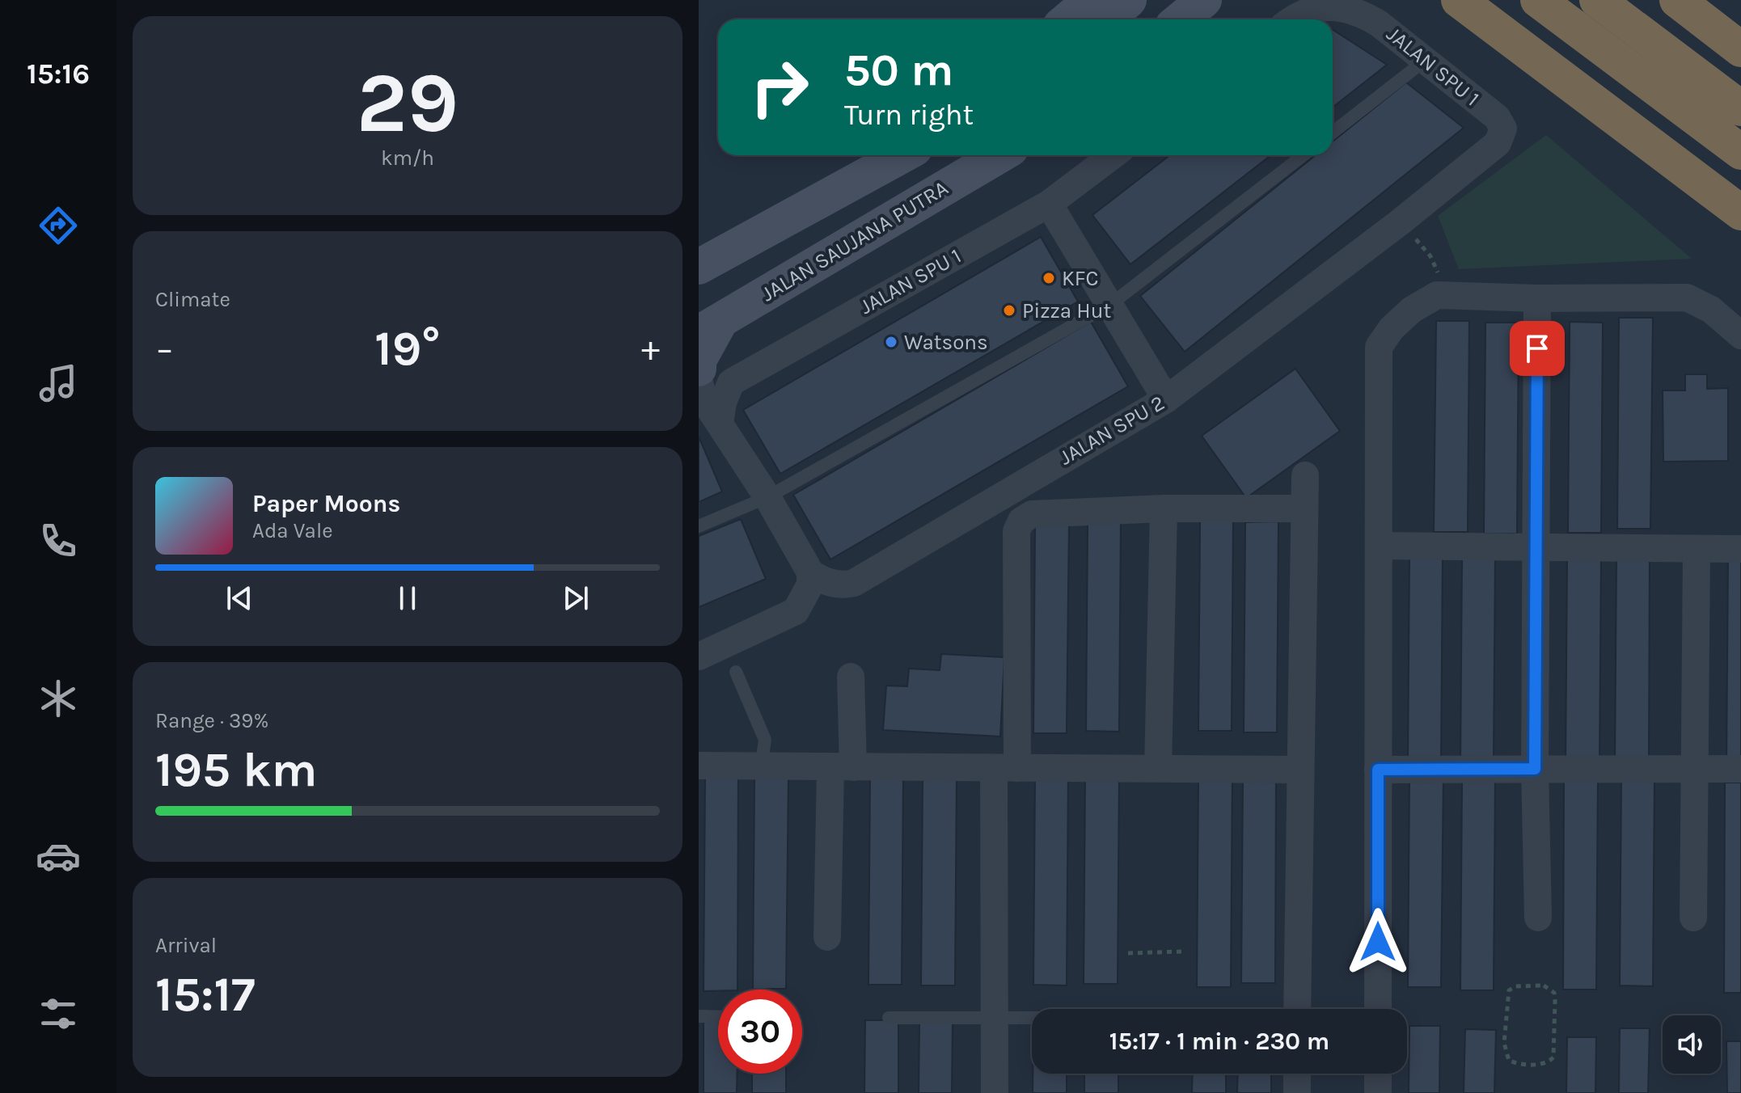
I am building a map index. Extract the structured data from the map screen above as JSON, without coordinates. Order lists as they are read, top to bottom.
{
  "streets": {
    "main road": ["JALAN SAUJANA PUTRA"],
    "street": ["JALAN SPU 1", "JALAN SPU 2"]
  },
  "crossings": [
    ["JALAN SPU 1", "JALAN SPU 2"]
  ],
  "places": ["KFC", "Pizza Hut", "Watsons"],
  "page": {
    "tabs": "15:16",
    "tile": [
      ["29", "km/h"],
      "Climate",
      ["Range · 39%", "195 km"],
      ["Arrival", "15:17"]
    ],
    "turn": ["50 m", "Turn right"],
    "heat": ["−", "19°", "+"],
    "song": ["Paper Moons", "Ada Vale"],
    "limit": "30",
    "trip": "15:17 · 1 min · 230 m"
  }
}
